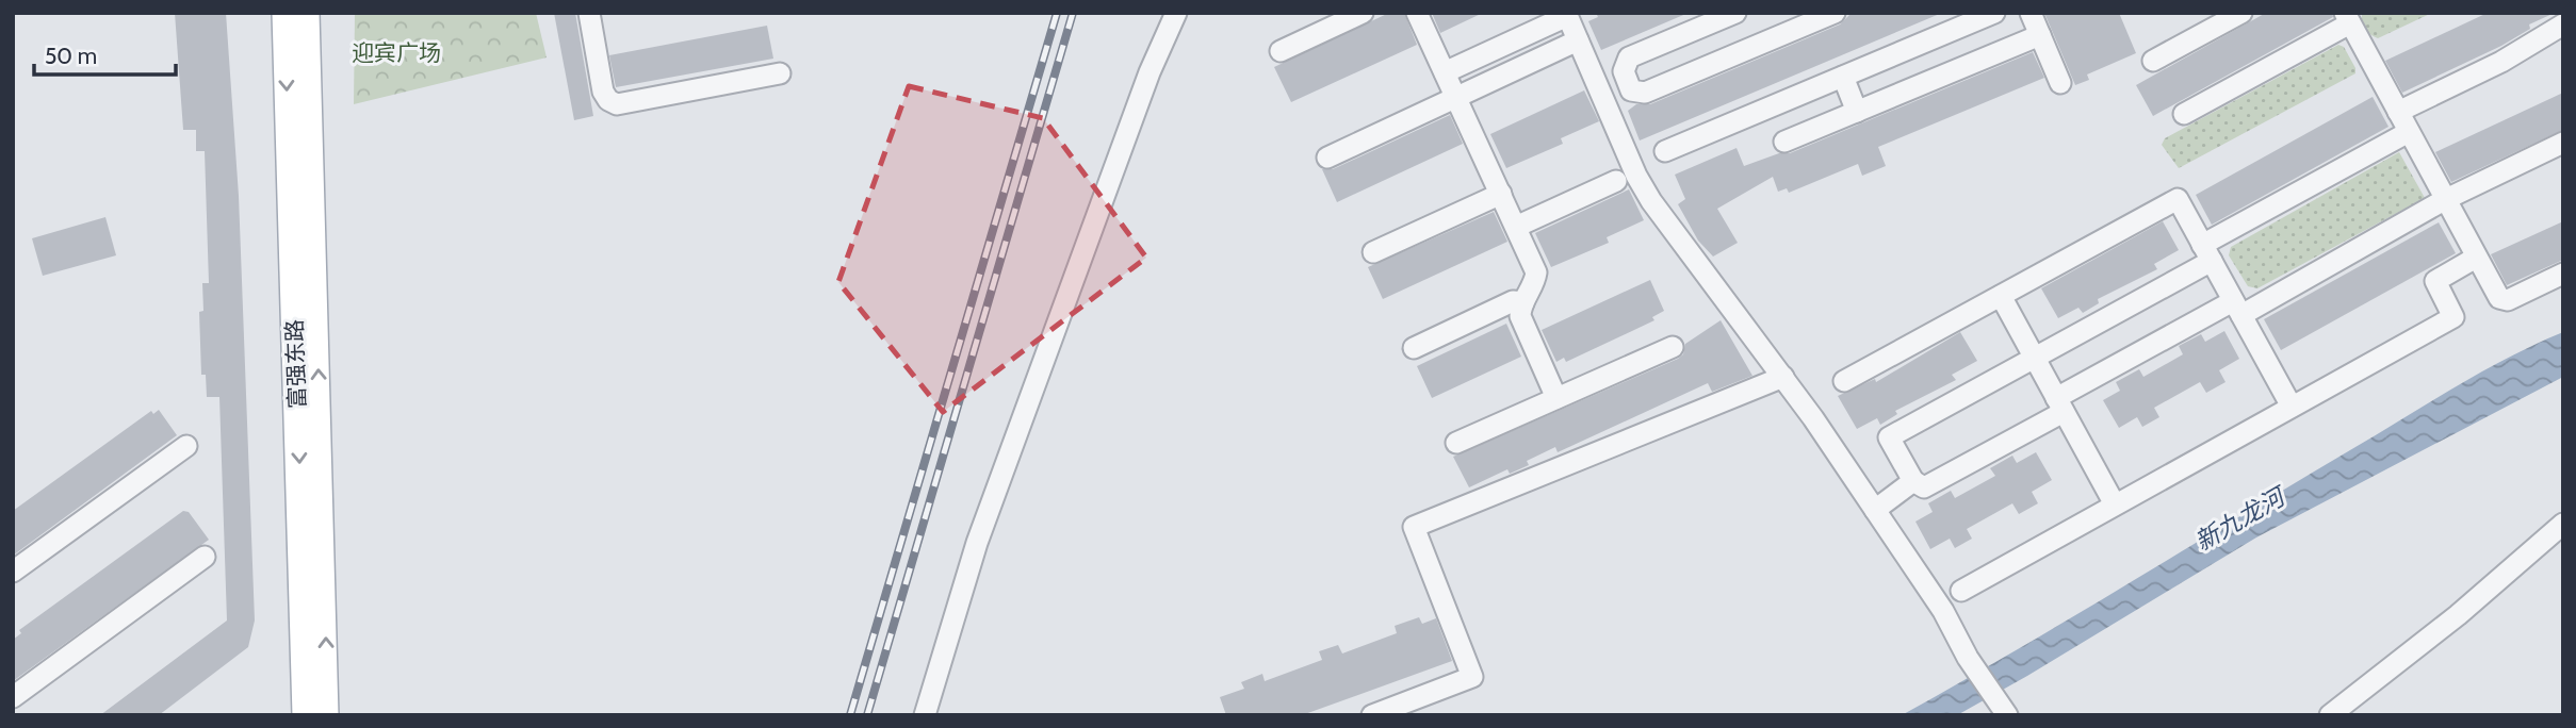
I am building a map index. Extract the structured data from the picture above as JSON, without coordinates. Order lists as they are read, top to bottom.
{
  "streets": {
    "main road": ["富强东路"]
  },
  "water": ["新九龙河"],
  "parks": ["迎宾广场"],
  "scale_bar": "50 m"
}
